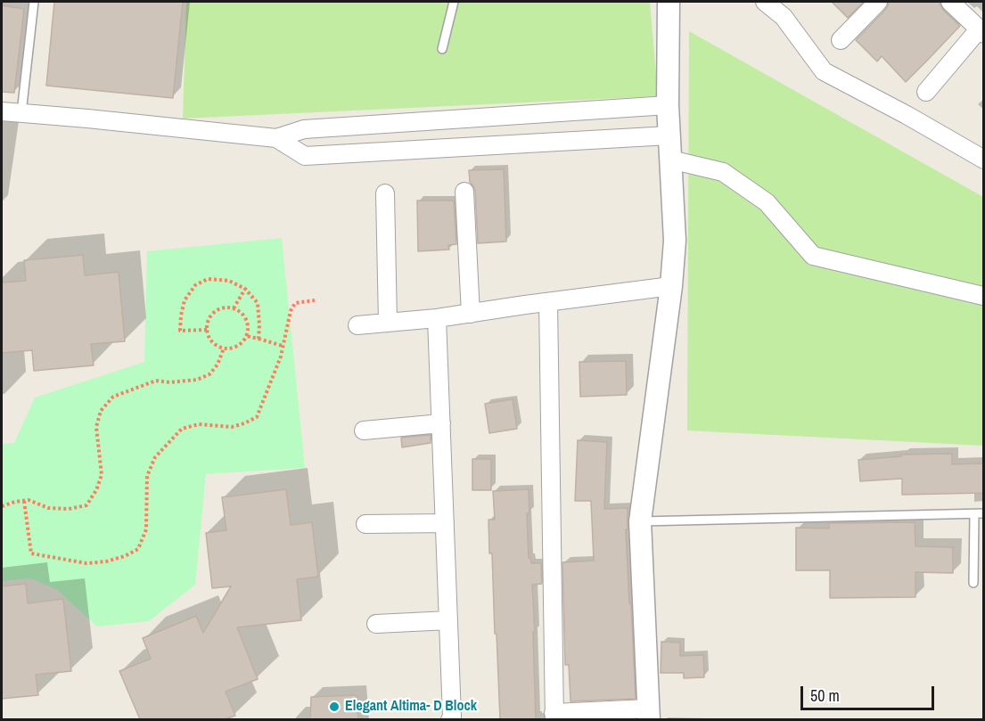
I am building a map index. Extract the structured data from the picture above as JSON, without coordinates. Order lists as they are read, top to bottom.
{
  "places": ["Elegant Altima- D Block"],
  "scale_bar": "50 m"
}
